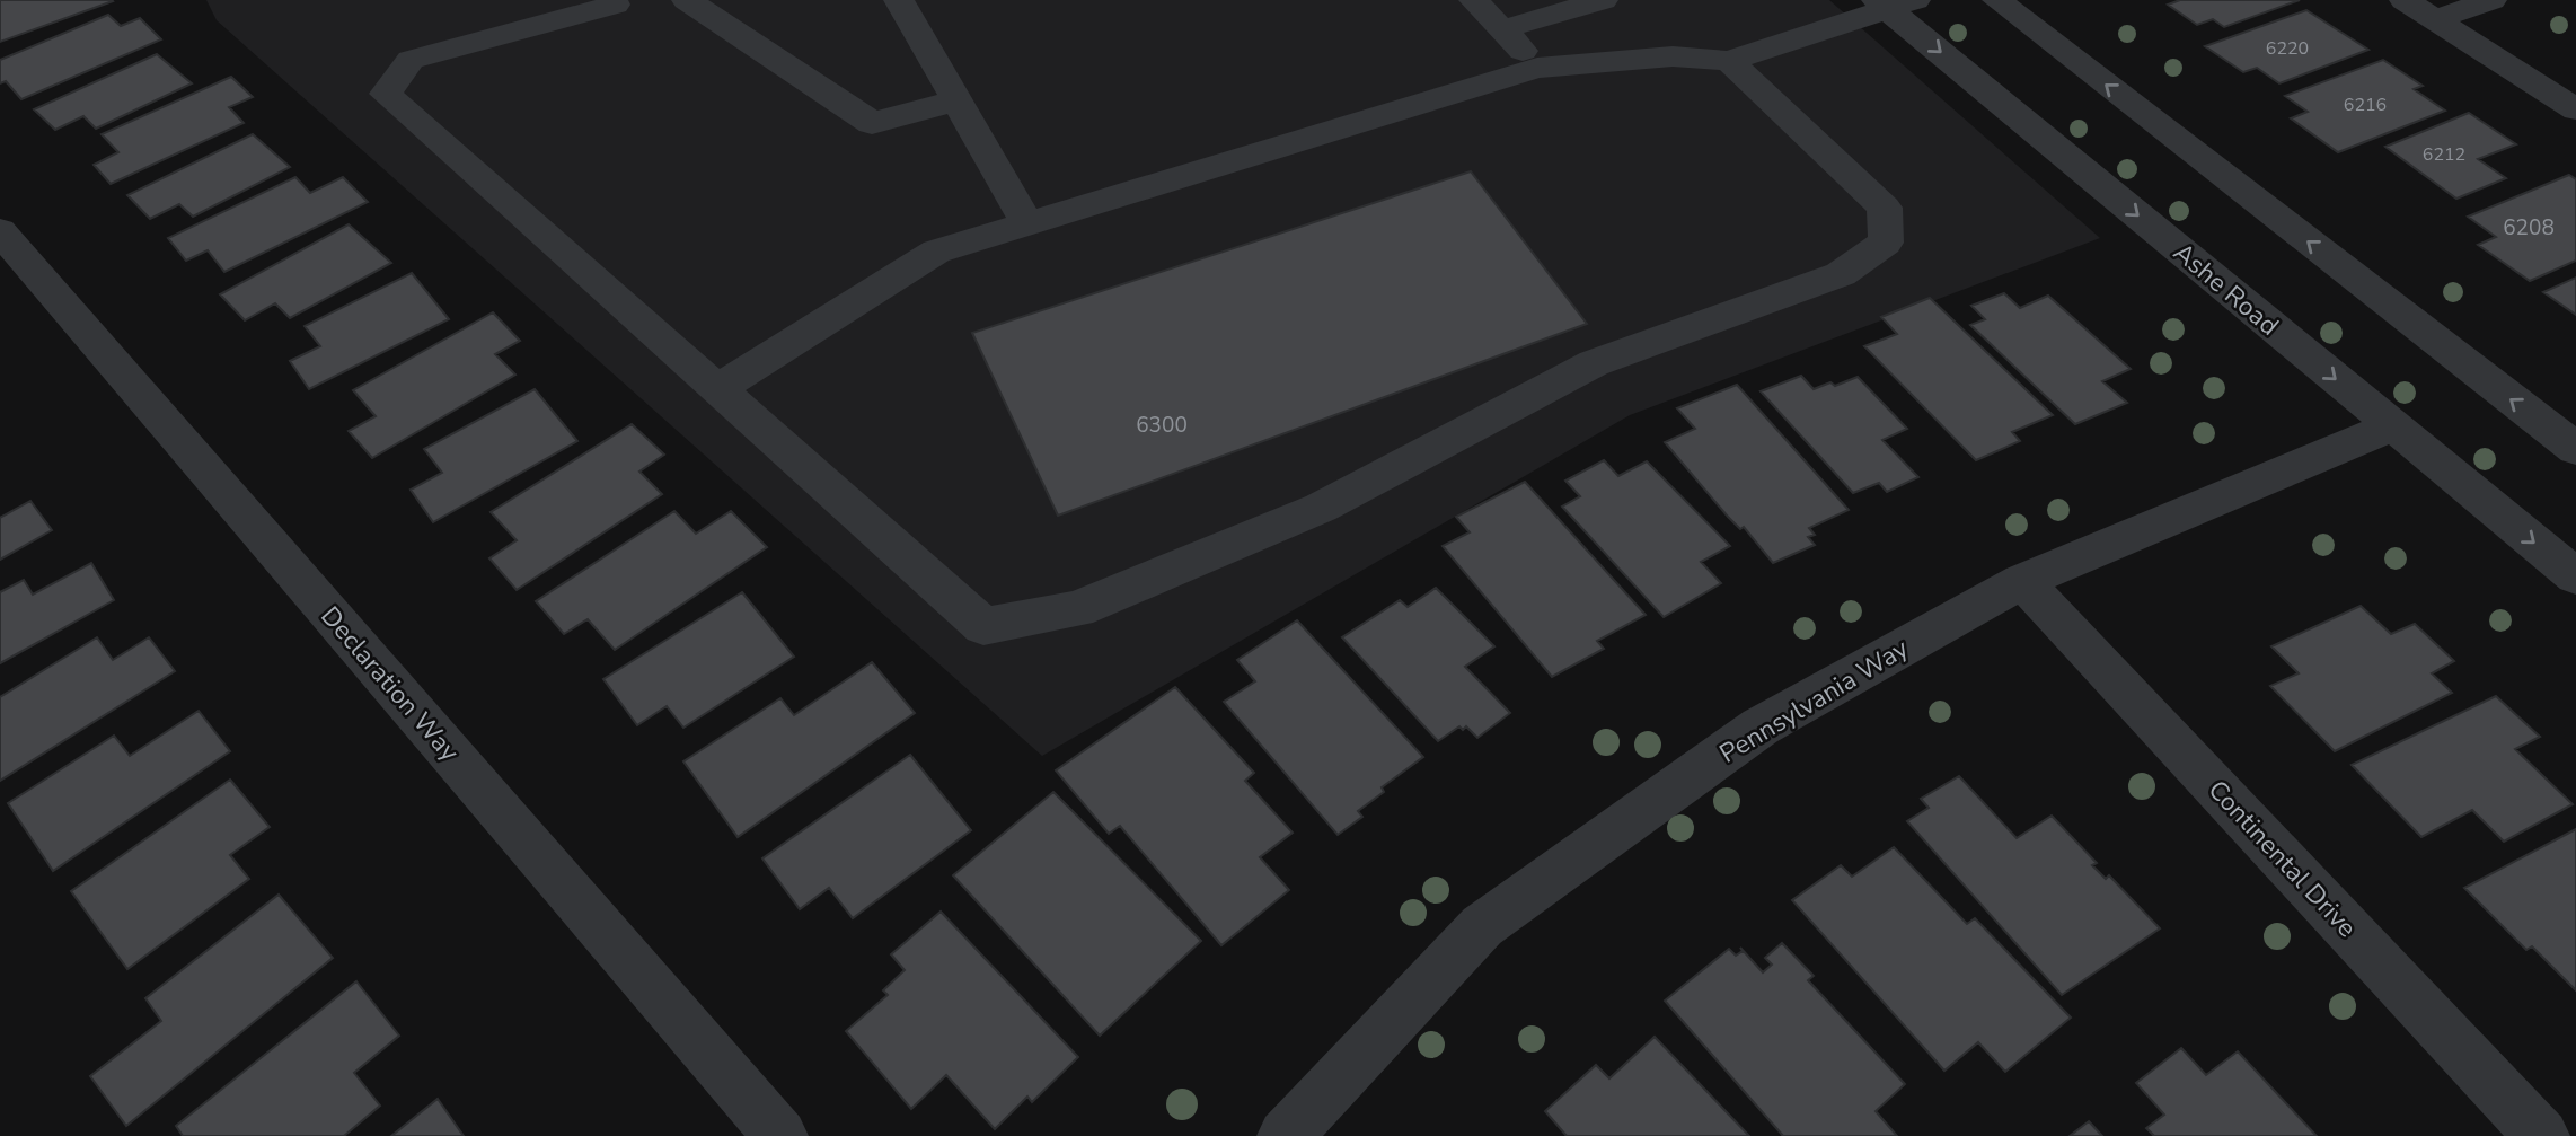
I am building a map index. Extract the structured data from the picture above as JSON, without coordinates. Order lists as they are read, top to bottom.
{
  "streets": {
    "street": [
      "Ashe Road",
      "Declaration Way",
      "Pennsylvania Way",
      "Continental Drive"
    ]
  },
  "crossings": [
    ["Ashe Road", "Pennsylvania Way"],
    ["Pennsylvania Way", "Continental Drive"]
  ],
  "house_numbers": [
    "6220",
    "6216",
    "6212",
    "6208",
    "6300"
  ]
}
